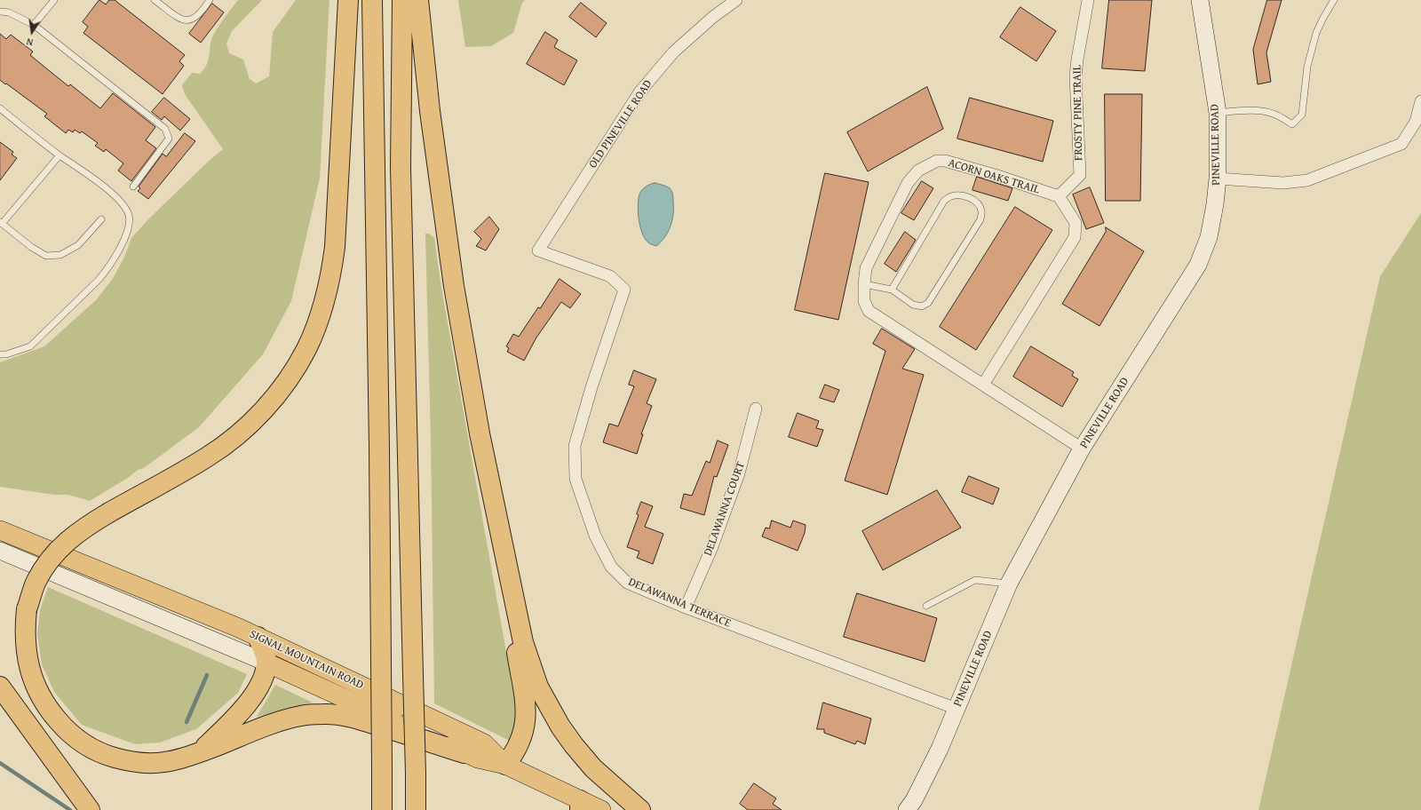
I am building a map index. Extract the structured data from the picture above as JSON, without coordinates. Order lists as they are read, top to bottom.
{
  "streets": {
    "main road": ["PINEVILLE ROAD", "SIGNAL MOUNTAIN ROAD"],
    "street": [
      "FROSTY PINE TRAIL",
      "OLD PINEVILLE ROAD",
      "ACORN OAKS TRAIL",
      "DELAWANNA COURT",
      "DELAWANNA TERRACE"
    ]
  },
  "crossings": [
    ["FROSTY PINE TRAIL", "ACORN OAKS TRAIL"],
    ["OLD PINEVILLE ROAD", "DELAWANNA TERRACE"],
    ["PINEVILLE ROAD", "ACORN OAKS TRAIL"],
    ["PINEVILLE ROAD", "DELAWANNA TERRACE"],
    ["DELAWANNA COURT", "DELAWANNA TERRACE"]
  ],
  "north": "bottom"
}
